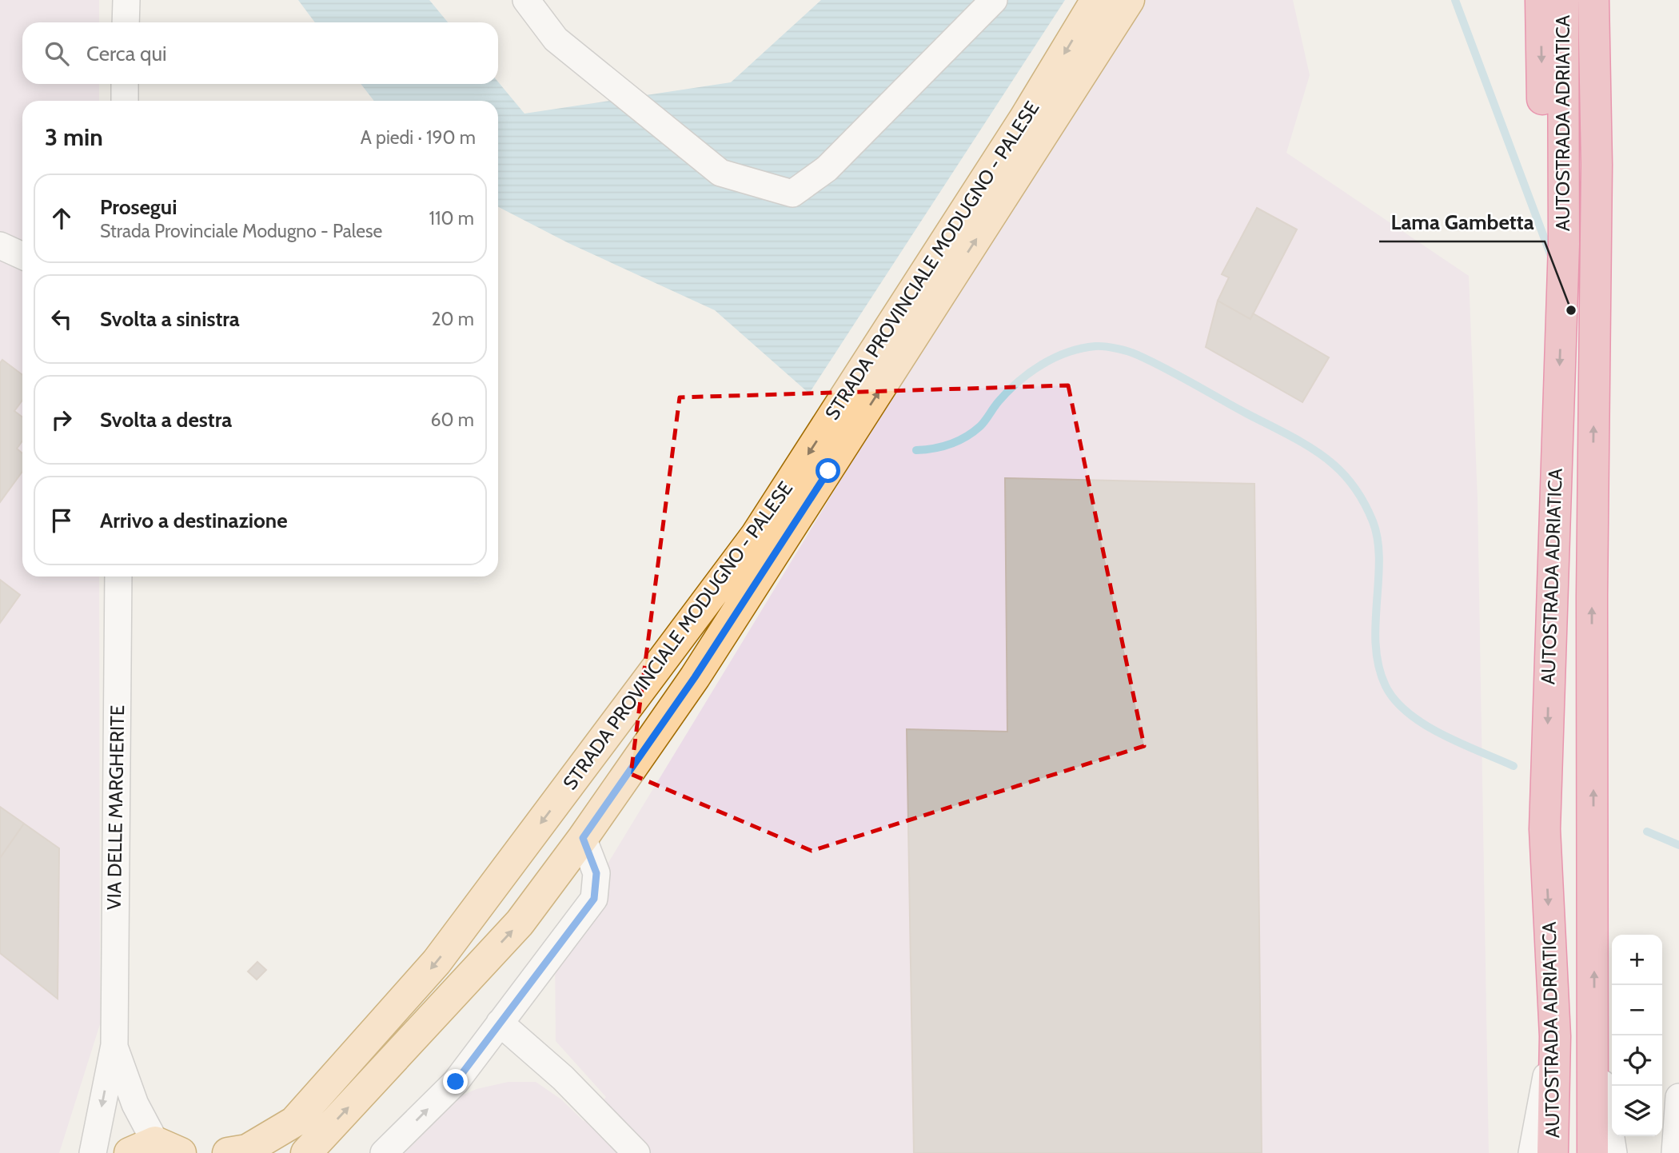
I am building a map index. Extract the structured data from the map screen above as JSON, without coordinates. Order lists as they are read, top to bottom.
{
  "streets": {
    "highway": ["AUTOSTRADA ADRIATICA"],
    "main road": ["STRADA PROVINCIALE MODUGNO - PALESE"],
    "street": ["VIA DELLE MARGHERITE"]
  },
  "places": ["Lama Gambetta"],
  "page": {
    "search": "Cerca qui",
    "heading": ["3 min", "A piedi · 190 m"],
    "list": [
      ["Prosegui", "Strada Provinciale Modugno - Palese", "110 m"],
      ["Svolta a sinistra", "20 m"],
      ["Svolta a destra", "60 m"],
      "Arrivo a destinazione"
    ],
    "map_buttons": ["+", "−"]
  }
}
